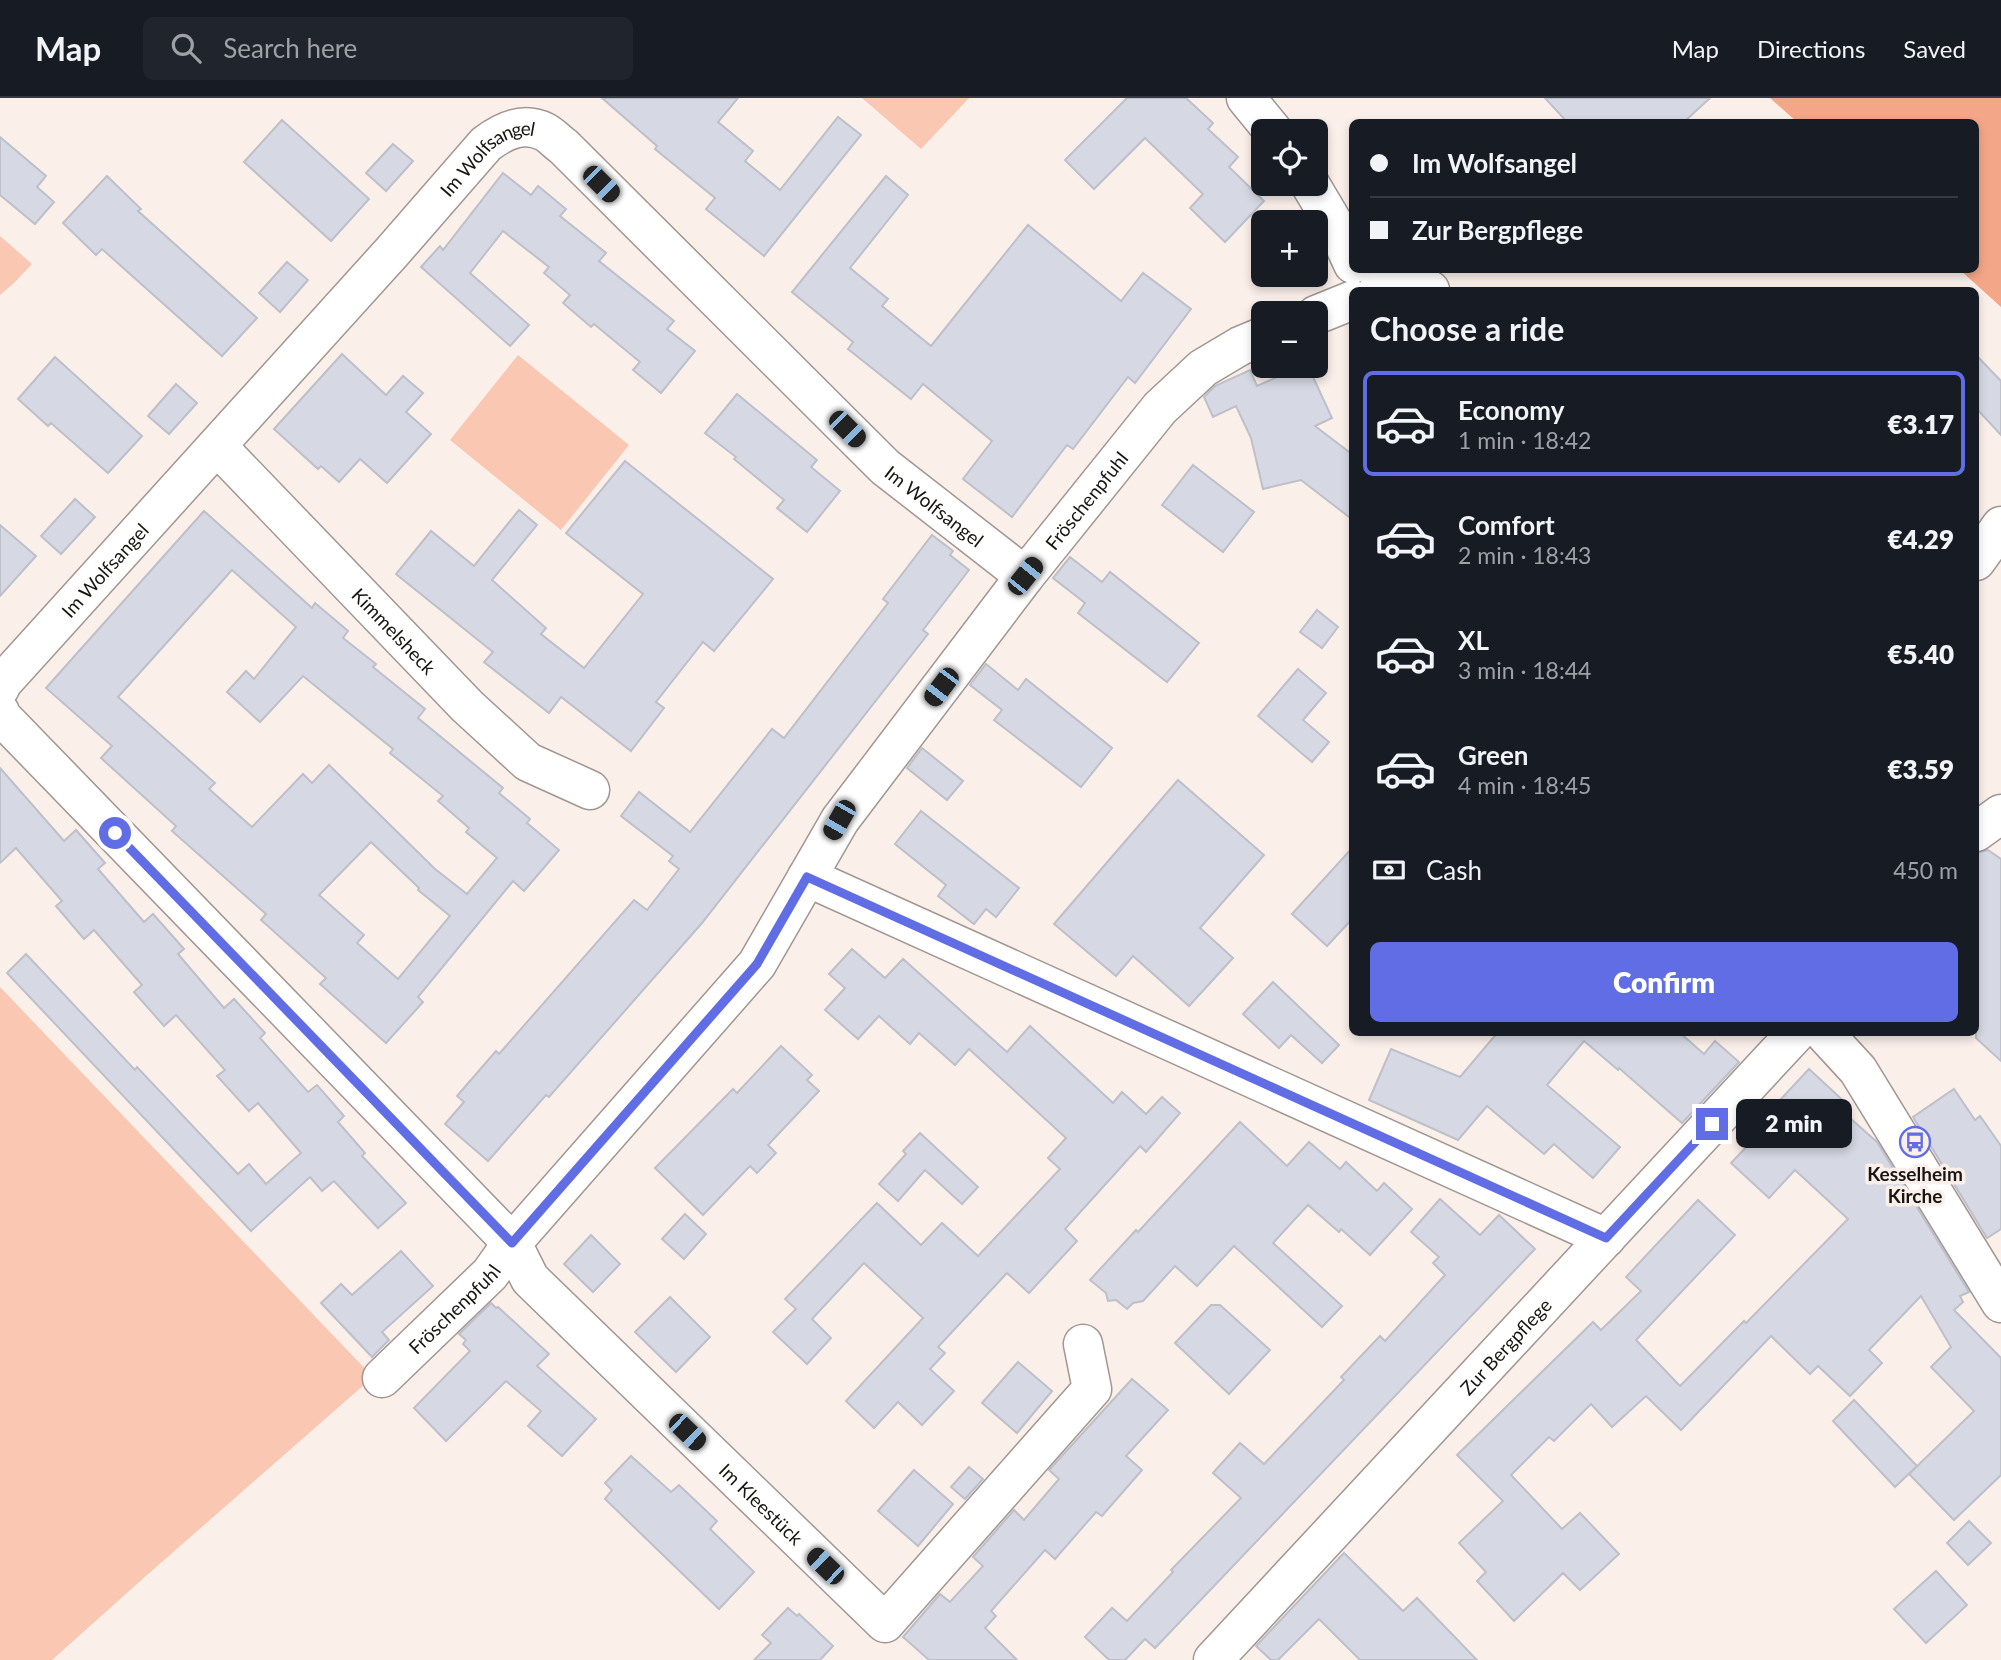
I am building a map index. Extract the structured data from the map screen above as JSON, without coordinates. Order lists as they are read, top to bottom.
{
  "streets": {
    "street": [
      "Im Wolfsangel",
      "Fröschenpfuhl",
      "Kimmelsheck",
      "Zur Bergpflege",
      "Im Kleestück"
    ]
  },
  "crossings": [
    ["Im Wolfsangel", "Fröschenpfuhl"],
    ["Im Wolfsangel", "Kimmelsheck"],
    ["Fröschenpfuhl", "Im Kleestück"]
  ],
  "places": {
    "bus stop": ["Kesselheim Kirche"]
  },
  "page": {
    "header": "Map",
    "search": "Search here",
    "nav": ["Map", "Directions", "Saved"],
    "map_buttons": ["+", "−"],
    "banner": ["Im Wolfsangel", "Zur Bergpflege"],
    "heading": "Choose a ride",
    "list": [
      {
        "name": "Economy",
        "note": "1 min · 18:42",
        "value": "€3.17"
      },
      {
        "name": "Comfort",
        "note": "2 min · 18:43",
        "value": "€4.29"
      },
      {
        "name": "XL",
        "note": "3 min · 18:44",
        "value": "€5.40"
      },
      {
        "name": "Green",
        "note": "4 min · 18:45",
        "value": "€3.59"
      }
    ],
    "pay": ["Cash", "450 m"],
    "buttons": "Confirm",
    "bubble": "2 min"
  }
}
